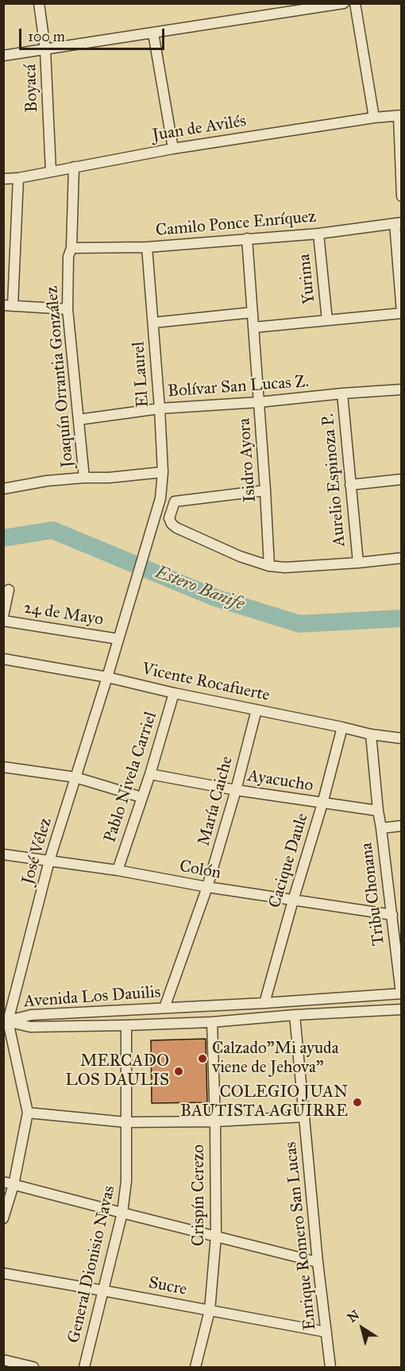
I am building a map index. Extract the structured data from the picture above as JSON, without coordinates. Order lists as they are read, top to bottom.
{
  "streets": {
    "street": [
      "Boyacá",
      "Juan de Avilés",
      "Camilo Ponce Enríquez",
      "Yurima",
      "El Laurel",
      "Joaquín Orrantia González",
      "Bolívar San Lucas Z.",
      "Isidro Ayora",
      "Aurelio Espinoza P.",
      "24 de Mayo",
      "Vicente Rocafuerte",
      "Pablo Nivela Carriel",
      "Ayacucho",
      "María Caiche",
      "José Vélez",
      "Cacique Daule",
      "Colón",
      "Tribu Chonana",
      "Avenida Los Dauilis",
      "Crispín Cerezo",
      "Enrique Romero San Lucas",
      "General Dionisio Navas",
      "Sucre"
    ]
  },
  "crossings": [
    ["Boyacá", "Juan de Avilés"],
    ["Juan de Avilés", "Joaquín Orrantia González"],
    ["Camilo Ponce Enríquez", "Yurima"],
    ["Camilo Ponce Enríquez", "El Laurel"],
    ["Camilo Ponce Enríquez", "Joaquín Orrantia González"],
    ["Camilo Ponce Enríquez", "Isidro Ayora"],
    ["El Laurel", "Joaquín Orrantia González"],
    ["El Laurel", "Bolívar San Lucas Z."],
    ["El Laurel", "José Vélez"],
    ["Joaquín Orrantia González", "Bolívar San Lucas Z."],
    ["Bolívar San Lucas Z.", "Isidro Ayora"],
    ["Bolívar San Lucas Z.", "Aurelio Espinoza P."],
    ["24 de Mayo", "José Vélez"],
    ["Vicente Rocafuerte", "Pablo Nivela Carriel"],
    ["Vicente Rocafuerte", "María Caiche"],
    ["Vicente Rocafuerte", "José Vélez"],
    ["Vicente Rocafuerte", "Cacique Daule"],
    ["Vicente Rocafuerte", "Tribu Chonana"],
    ["Pablo Nivela Carriel", "Ayacucho"],
    ["Pablo Nivela Carriel", "Colón"],
    ["Ayacucho", "María Caiche"],
    ["Ayacucho", "Cacique Daule"],
    ["Ayacucho", "Tribu Chonana"],
    ["María Caiche", "Colón"],
    ["María Caiche", "Avenida Los Dauilis"],
    ["José Vélez", "Colón"],
    ["José Vélez", "Avenida Los Dauilis"],
    ["Cacique Daule", "Colón"],
    ["Cacique Daule", "Avenida Los Dauilis"],
    ["Colón", "Tribu Chonana"],
    ["Tribu Chonana", "Avenida Los Dauilis"],
    ["Avenida Los Dauilis", "Crispín Cerezo"],
    ["Avenida Los Dauilis", "Enrique Romero San Lucas"],
    ["Avenida Los Dauilis", "General Dionisio Navas"],
    ["Crispín Cerezo", "Sucre"],
    ["Enrique Romero San Lucas", "Sucre"],
    ["General Dionisio Navas", "Sucre"]
  ],
  "water": ["Estero Banife"],
  "places": ["Calzado\"Mi ayuda viene de Jehova\"", "MERCADO LOS DAULIS", "COLEGIO JUAN BAUTISTA AGUIRRE"],
  "scale_bar": "100 m",
  "north": "top left"
}
